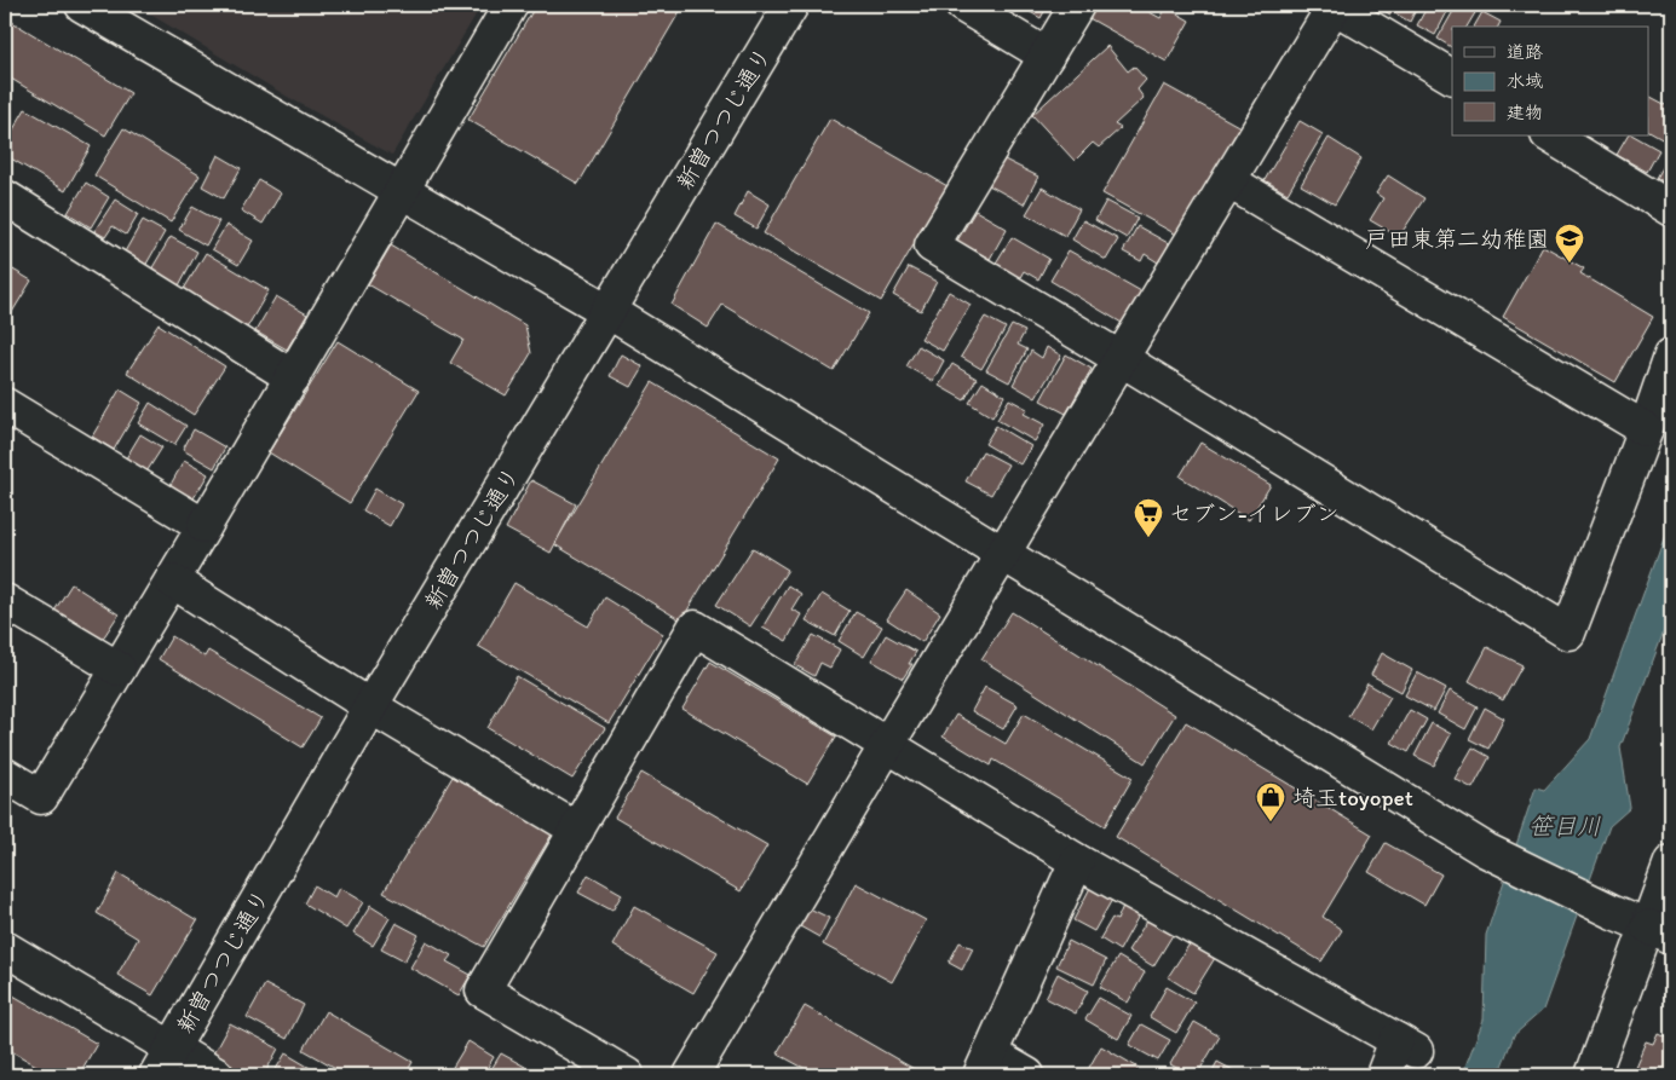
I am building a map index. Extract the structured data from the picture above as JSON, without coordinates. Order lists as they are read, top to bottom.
{
  "streets": {
    "street": ["新曽つつじ通り"]
  },
  "water": ["笹目川"],
  "places": {
    "school or university": ["戸田東第二幼稚園"],
    "supermarket": ["セブン-イレブン"],
    "shop": ["埼玉toyopet"]
  },
  "legend": ["道路", "水域", "建物"]
}
